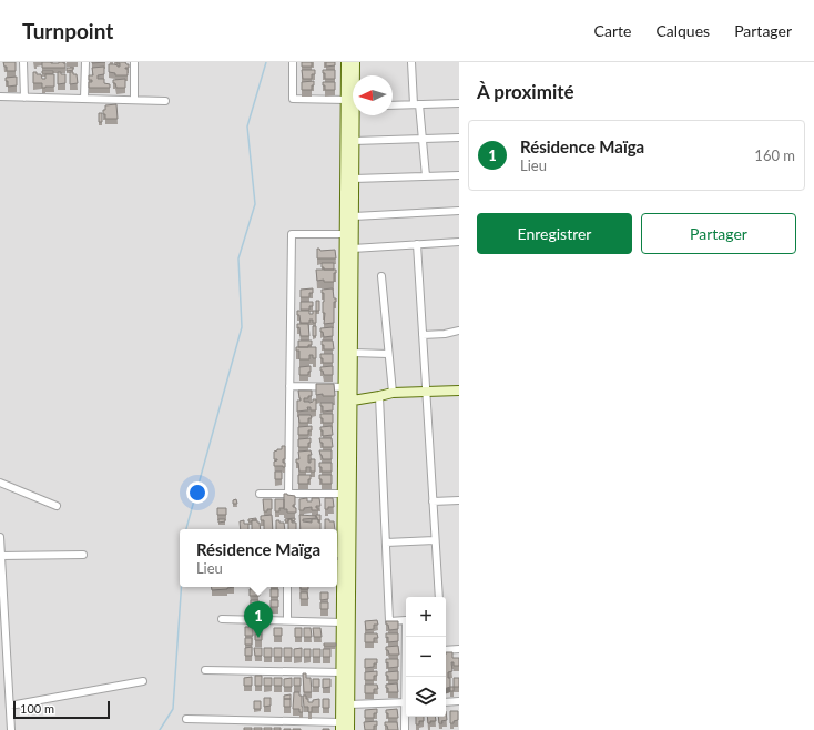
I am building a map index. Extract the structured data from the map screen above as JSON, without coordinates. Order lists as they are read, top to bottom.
{
  "scale_bar": "100 m",
  "north": "left",
  "page": {
    "header": "Turnpoint",
    "nav": ["Carte", "Calques", "Partager"],
    "heading": "À proximité",
    "list": [
      {
        "mark": "1",
        "name": "Résidence Maïga",
        "note": "Lieu",
        "value": "160 m"
      }
    ],
    "buttons": ["Enregistrer", "Partager"],
    "popup": ["Résidence Maïga", "Lieu"],
    "map_buttons": ["+", "−"],
    "pins": "1",
    "scale": "100 m"
  }
}
